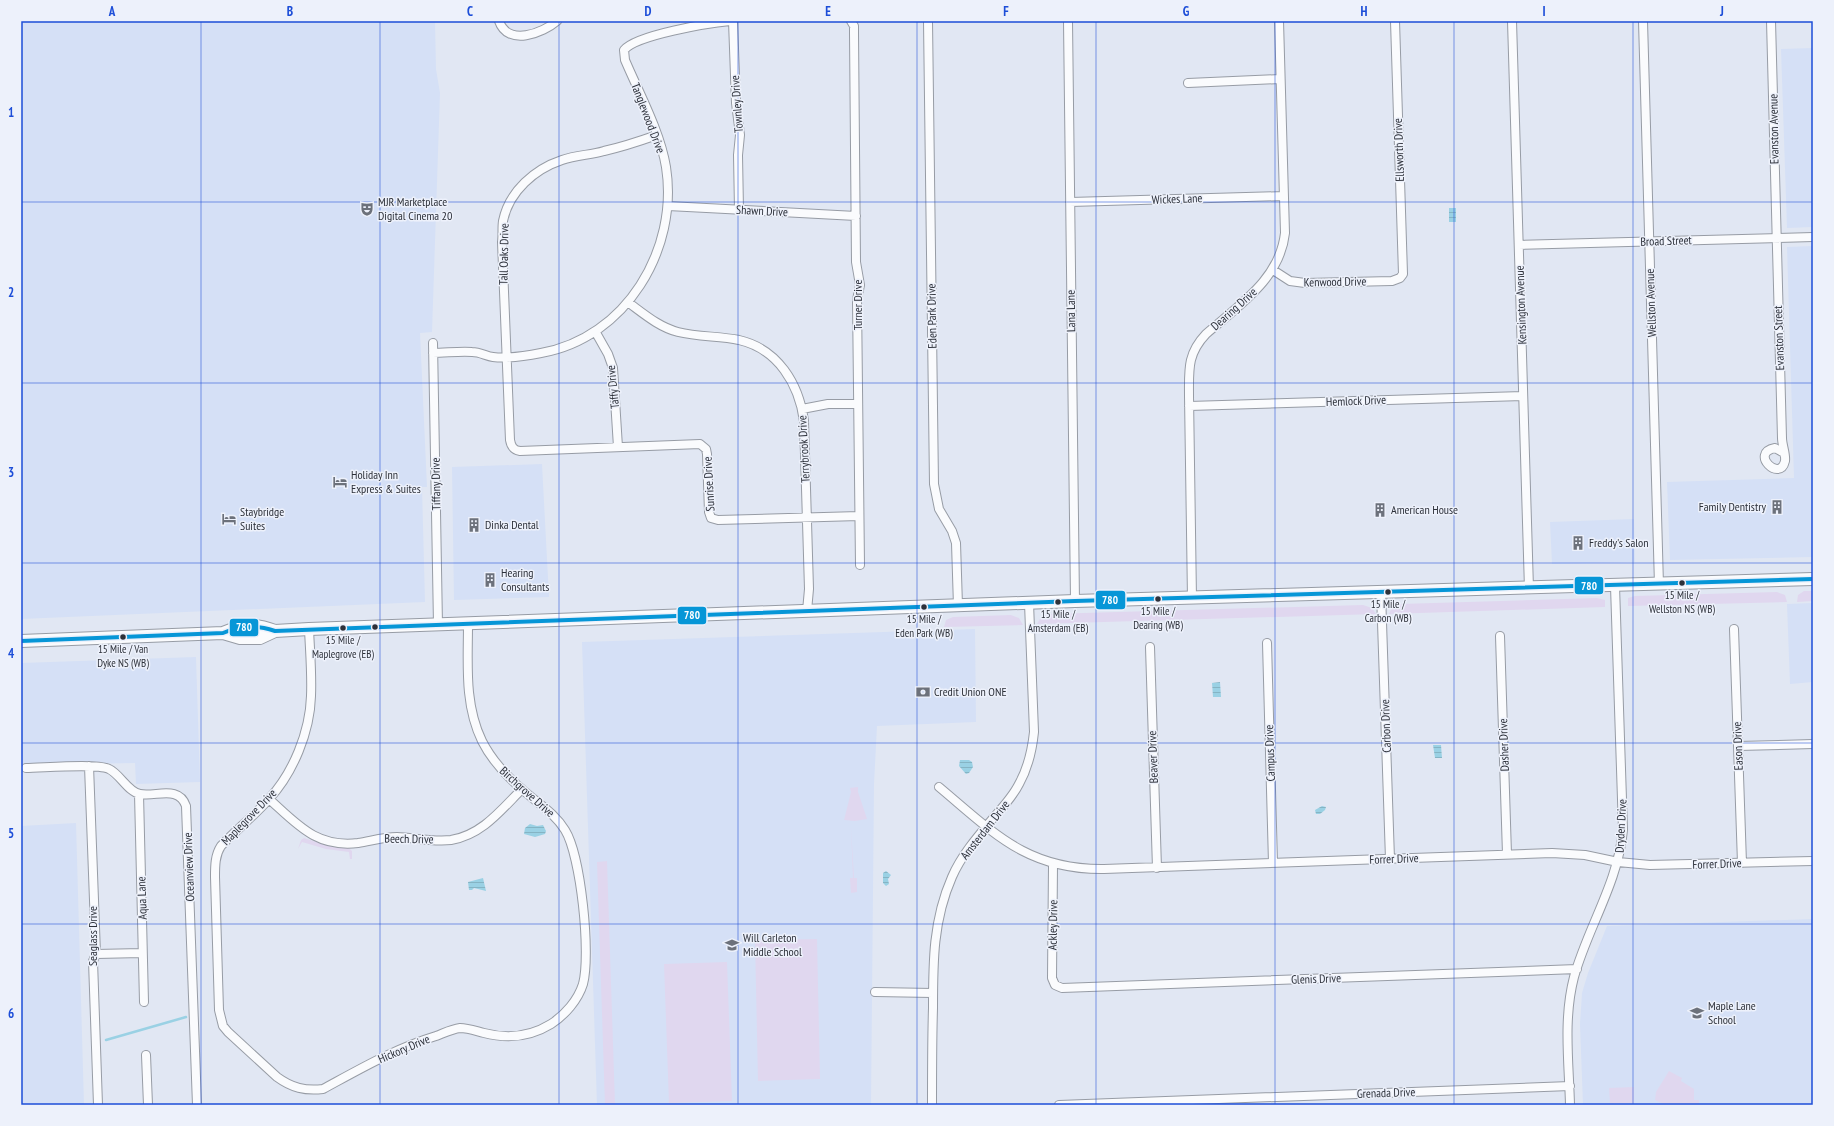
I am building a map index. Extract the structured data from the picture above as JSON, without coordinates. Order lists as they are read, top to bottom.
{
  "streets": {
    "street": [
      "Townley Drive",
      "Tanglewood Drive",
      "Evanston Avenue",
      "Ellsworth Drive",
      "Wickes Lane",
      "Shawn Drive",
      "Broad Street",
      "Tall Oaks Drive",
      "Kenwood Drive",
      "Wellston Avenue",
      "Turner Drive",
      "Kensington Avenue",
      "Dearing Drive",
      "Lana Lane",
      "Eden Park Drive",
      "Evanston Street",
      "Taffy Drive",
      "Hemlock Drive",
      "Terrybrook Drive",
      "Tiffany Drive",
      "Sunrise Drive",
      "Carbon Drive",
      "Dasher Drive",
      "Eason Drive",
      "Campus Drive",
      "Beaver Drive",
      "Birchgrove Drive",
      "Maplegrove Drive",
      "Dryden Drive",
      "Amsterdam Drive",
      "Beech Drive",
      "Forrer Drive",
      "Oceanview Drive",
      "Aqua Lane",
      "Ackley Drive",
      "Seaglass Drive",
      "Glenis Drive",
      "Hickory Drive",
      "Grenada Drive"
    ]
  },
  "crossings": [
    ["Townley Drive", "Shawn Drive"],
    ["Tanglewood Drive", "Shawn Drive"],
    ["Tanglewood Drive", "Tall Oaks Drive"],
    ["Tanglewood Drive", "Taffy Drive"],
    ["Tanglewood Drive", "Terrybrook Drive"],
    ["Tanglewood Drive", "Tiffany Drive"],
    ["Evanston Avenue", "Broad Street"],
    ["Evanston Avenue", "Evanston Street"],
    ["Ellsworth Drive", "Kenwood Drive"],
    ["Wickes Lane", "Dearing Drive"],
    ["Wickes Lane", "Lana Lane"],
    ["Shawn Drive", "Turner Drive"],
    ["Broad Street", "Wellston Avenue"],
    ["Broad Street", "Kensington Avenue"],
    ["Broad Street", "Evanston Street"],
    ["Tall Oaks Drive", "Sunrise Drive"],
    ["Kenwood Drive", "Dearing Drive"],
    ["Turner Drive", "Sunrise Drive"],
    ["Kensington Avenue", "Hemlock Drive"],
    ["Dearing Drive", "Hemlock Drive"],
    ["Taffy Drive", "Sunrise Drive"],
    ["Terrybrook Drive", "Sunrise Drive"],
    ["Carbon Drive", "Forrer Drive"],
    ["Dasher Drive", "Forrer Drive"],
    ["Eason Drive", "Forrer Drive"],
    ["Campus Drive", "Forrer Drive"],
    ["Beaver Drive", "Forrer Drive"],
    ["Birchgrove Drive", "Beech Drive"],
    ["Birchgrove Drive", "Hickory Drive"],
    ["Maplegrove Drive", "Beech Drive"],
    ["Maplegrove Drive", "Hickory Drive"],
    ["Dryden Drive", "Forrer Drive"],
    ["Dryden Drive", "Glenis Drive"],
    ["Dryden Drive", "Grenada Drive"],
    ["Amsterdam Drive", "Forrer Drive"],
    ["Forrer Drive", "Ackley Drive"],
    ["Oceanview Drive", "Aqua Lane"],
    ["Ackley Drive", "Glenis Drive"]
  ],
  "places": {
    "theatre": ["MJR Marketplace Digital Cinema 20"],
    "hotel": ["Holiday Inn Express & Suites", "Staybridge Suites"],
    "building": [
      "Family Dentistry",
      "American House",
      "Dinka Dental",
      "Freddy's Salon",
      "Hearing Consultants"
    ],
    "other": [
      "15 Mile / Wellston NS (WB)",
      "15 Mile / Carbon (WB)",
      "15 Mile / Dearing (WB)",
      "15 Mile / Amsterdam (EB)",
      "15 Mile / Eden Park (WB)",
      "15 Mile / Maplegrove (EB)",
      "15 Mile / Van Dyke NS (WB)"
    ],
    "bank": ["Credit Union ONE"],
    "school or university": ["Will Carleton Middle School", "Maple Lane School"]
  },
  "lines": ["transit line 780"],
  "grid": {
    "columns": [
      "A",
      "B",
      "C",
      "D",
      "E",
      "F",
      "G",
      "H",
      "I",
      "J"
    ],
    "rows": [
      "1",
      "2",
      "3",
      "4",
      "5",
      "6"
    ]
  }
}
